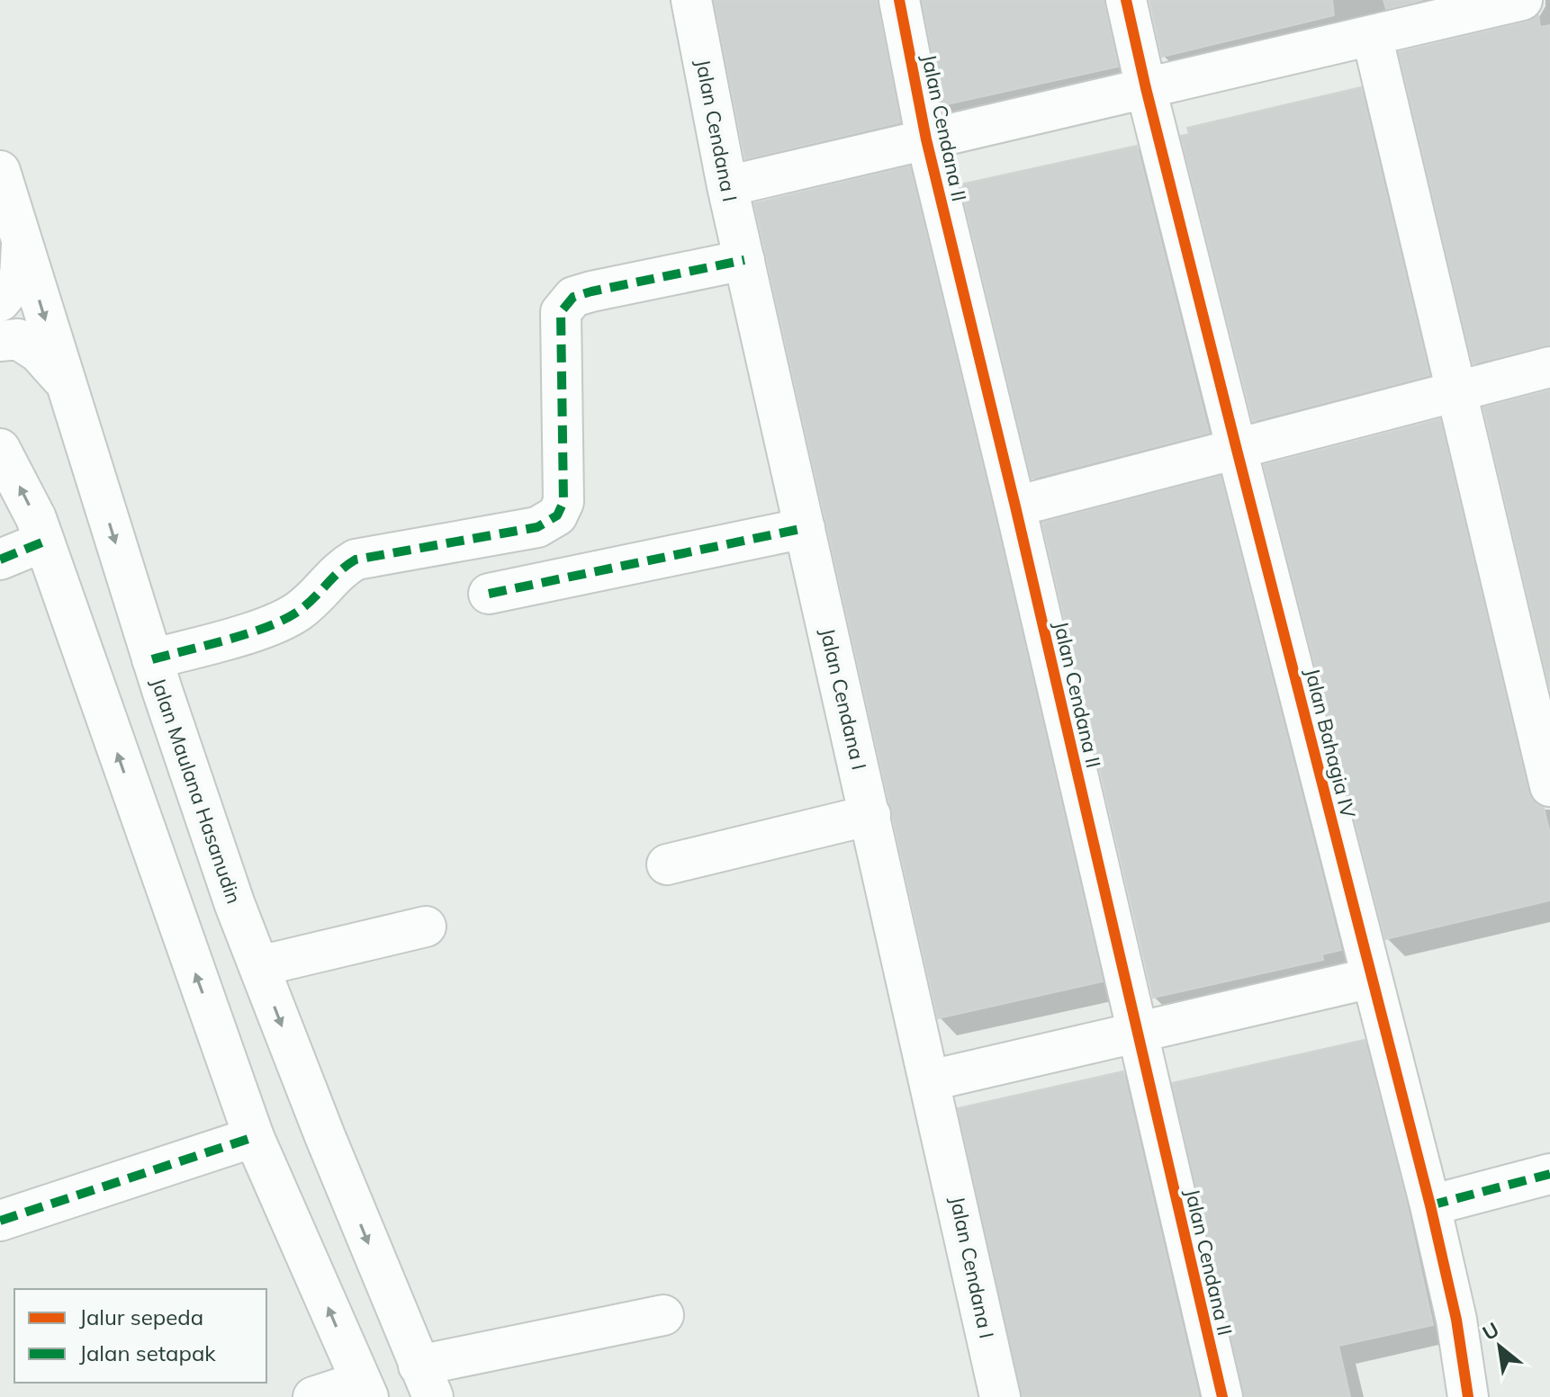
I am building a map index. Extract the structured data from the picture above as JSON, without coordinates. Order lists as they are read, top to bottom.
{
  "streets": {
    "street": [
      "Jalan Cendana II",
      "Jalan Cendana I",
      "Jalan Bahagia IV",
      "Jalan Maulana Hasanudin"
    ]
  },
  "legend": ["Jalur sepeda", "Jalan setapak"],
  "north": "top left"
}
